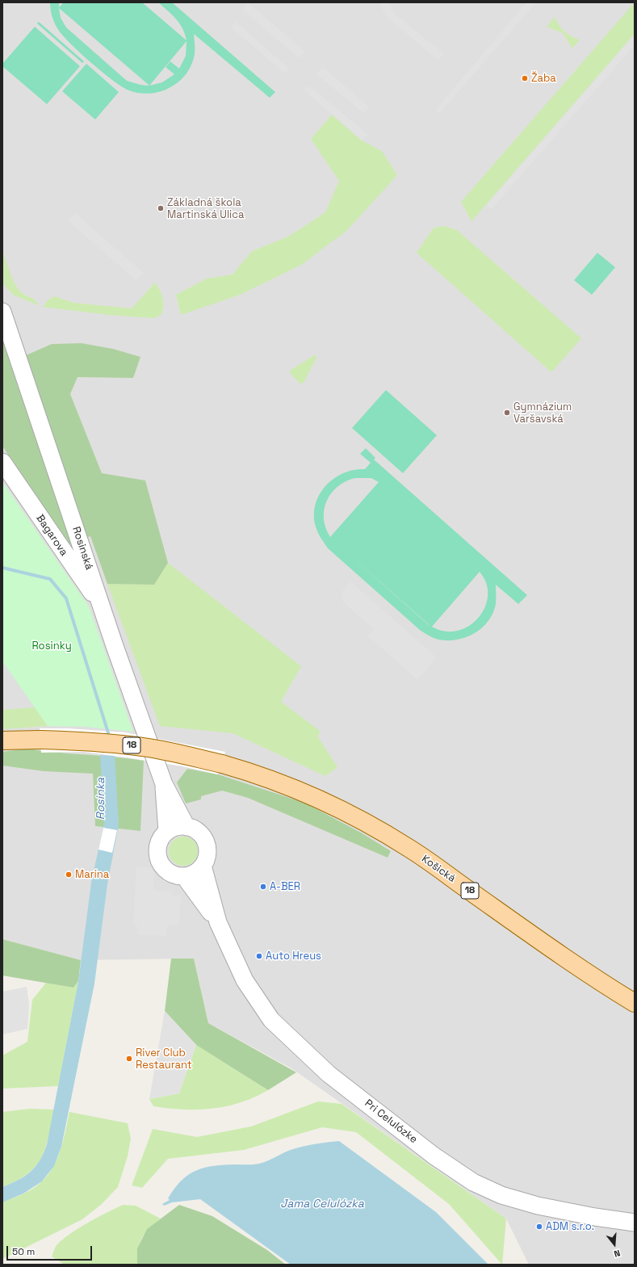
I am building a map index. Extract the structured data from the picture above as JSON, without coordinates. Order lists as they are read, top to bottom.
{
  "streets": {
    "main road": ["18", "Košická"],
    "street": ["Bagarova", "Rosinská", "Pri Celulózke"]
  },
  "crossings": [
    ["Bagarova", "Rosinská"],
    ["Rosinská", "Pri Celulózke"]
  ],
  "water": ["Rosinka", "Jama Celulózka"],
  "parks": ["Rosinky"],
  "places": [
    "Žaba",
    "Základná škola Martinská Ulica",
    "Gymnázium Varšavská",
    "Marína",
    "A-BER",
    "Auto Hreus",
    "River Club Restaurant",
    "ADM s.r.o."
  ],
  "scale_bar": "50 m",
  "north": "bottom"
}
